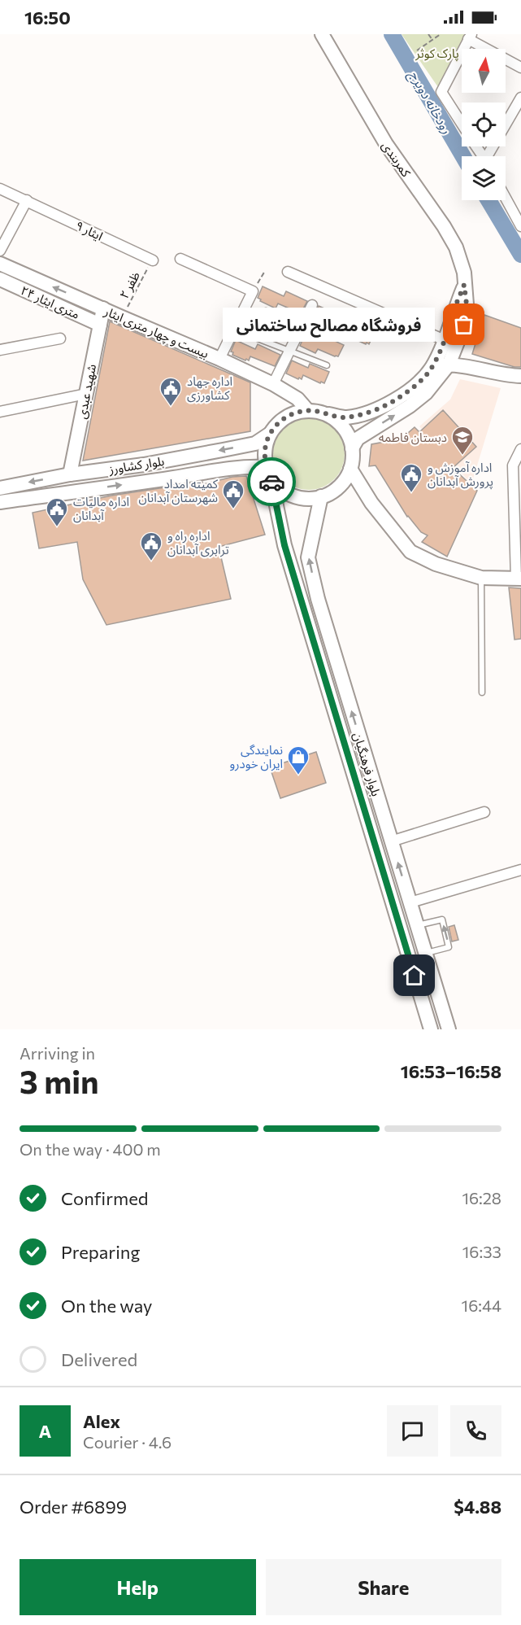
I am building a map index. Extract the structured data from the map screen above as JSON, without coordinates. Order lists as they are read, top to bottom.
{
  "streets": {
    "main road": [
      "کمربندی",
      "۲۴ متری ایثار",
      "بیست و چهار متری ایثار",
      "شهید عبدی",
      "بلوار کشاورز",
      "بلوار فرهنگیان"
    ],
    "street": ["ایثار ۹"],
    "path": ["ظفر ۲"]
  },
  "crossings": [
    ["کمربندی", "بیست و چهار متری ایثار"],
    ["کمربندی", "بلوار کشاورز"],
    ["کمربندی", "بلوار فرهنگیان"],
    ["ایثار ۹", "ظفر ۲"],
    ["ظفر ۲", "بیست و چهار متری ایثار"],
    ["۲۴ متری ایثار", "شهید عبدی"],
    ["بیست و چهار متری ایثار", "شهید عبدی"],
    ["بیست و چهار متری ایثار", "بلوار کشاورز"],
    ["بیست و چهار متری ایثار", "بلوار فرهنگیان"],
    ["شهید عبدی", "بلوار کشاورز"],
    ["بلوار کشاورز", "بلوار فرهنگیان"]
  ],
  "water": ["رودخانه دویرج"],
  "parks": ["پارک کوثر"],
  "places": {
    "other": ["فروشگاه مصالح ساختمانی"],
    "public building": [
      "اداره جهاد کشاورزی",
      "اداره آموزش و پرورش آبدانان",
      "کمیته امداد شهرستان آبدانان",
      "اداره مالیات آبدانان",
      "اداره راه و ترابری آبدانان"
    ],
    "school or university": ["دبستان فاطمه"],
    "shop": ["نمایندگی ایران خودرو"]
  },
  "north": "top",
  "page": {
    "status": "16:50",
    "bubble": "فروشگاه مصالح ساختمانی",
    "heading": ["3 min", "Arriving in", "16:53–16:58"],
    "panel": [
      "Alex",
      "Courier · 4.6",
      "Order #6899",
      "$4.88"
    ],
    "bar": "On the way · 400 m",
    "list": [
      ["Confirmed", "16:28"],
      ["Preparing", "16:33"],
      ["On the way", "16:44"],
      "Delivered"
    ],
    "round": "A",
    "buttons": ["Help", "Share"]
  }
}
